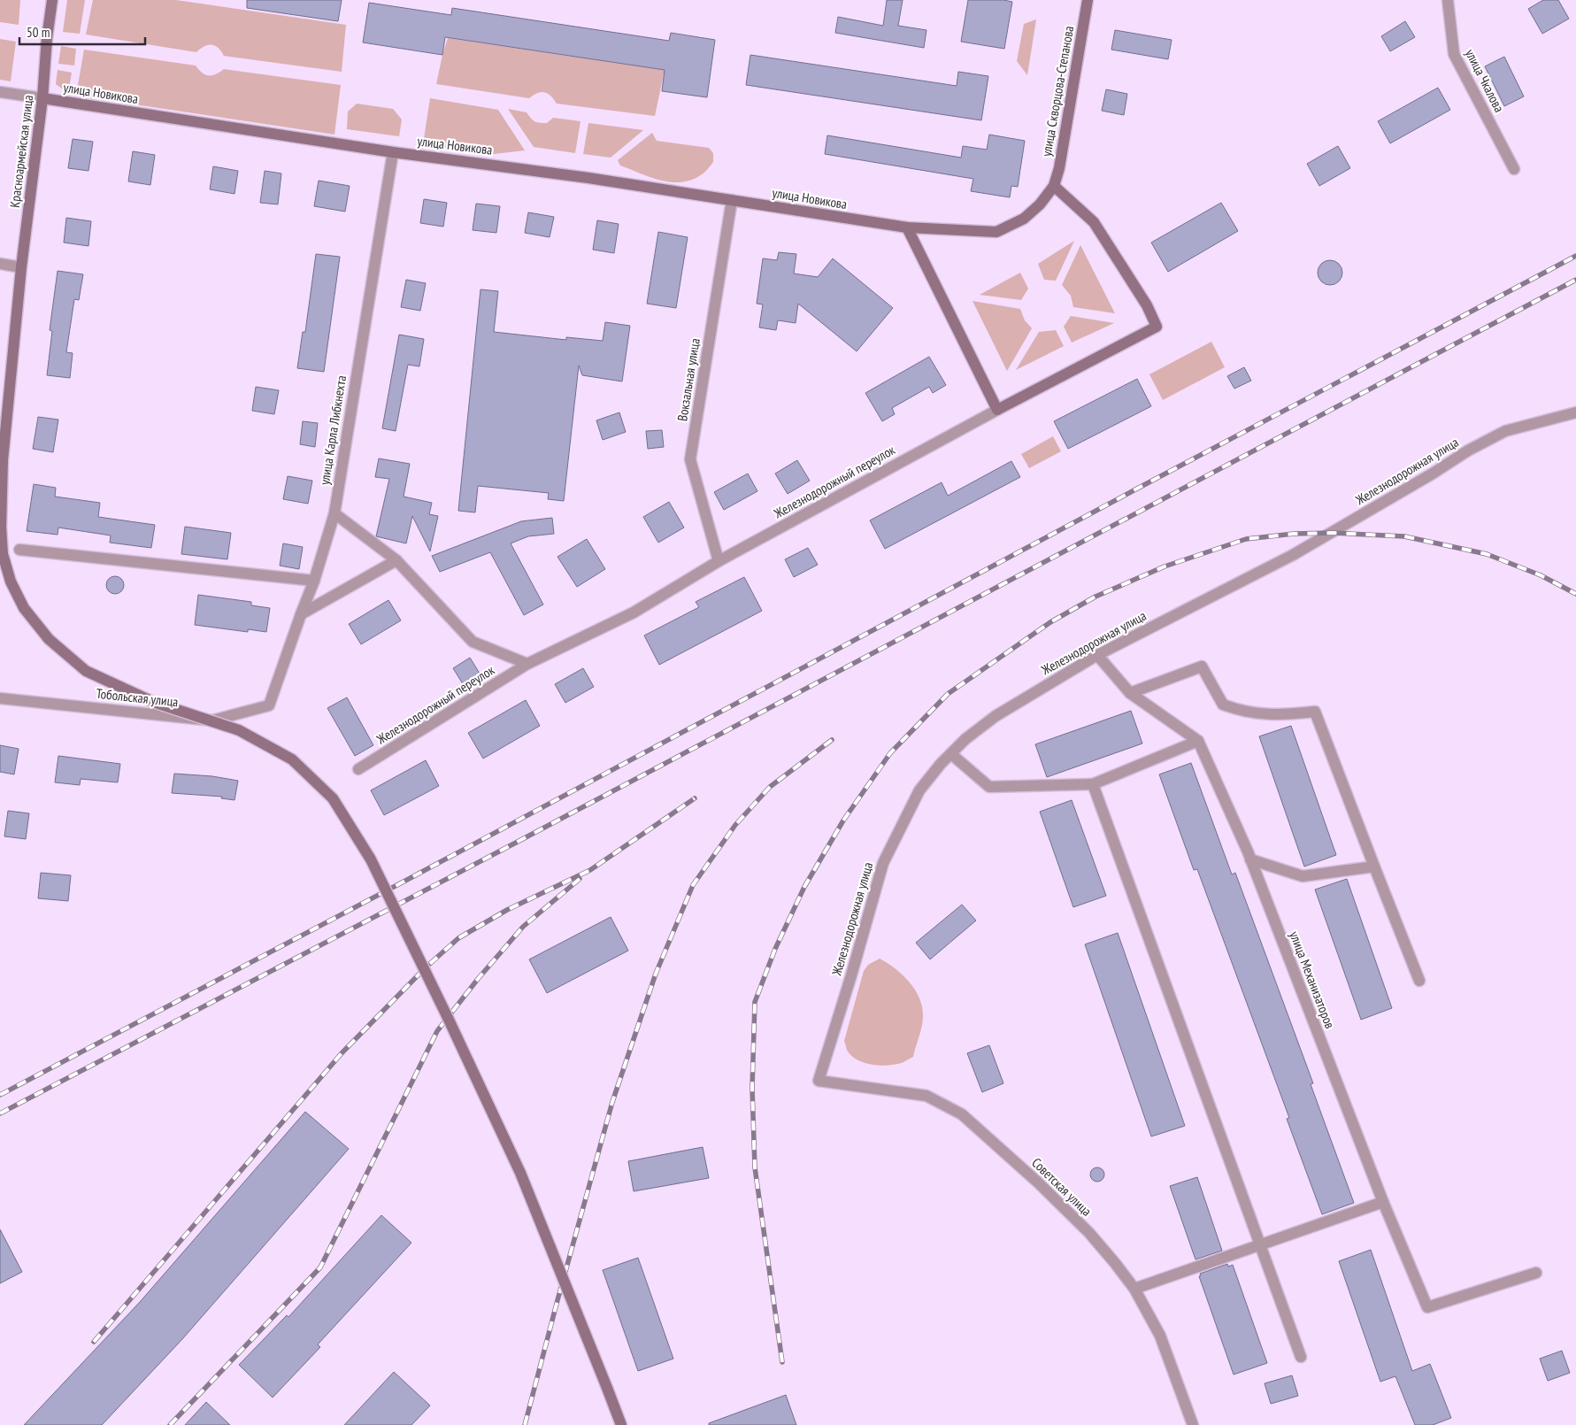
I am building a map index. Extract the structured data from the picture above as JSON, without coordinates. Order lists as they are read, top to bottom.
{
  "streets": {
    "street": [
      "улица Чкалова",
      "улица Скворцова-Степанова",
      "улица Новикова",
      "Красноармейская улица",
      "Вокзальная улица",
      "улица Карла Либкнехта",
      "Железнодорожная улица",
      "Железнодорожный переулок",
      "Тобольская улица",
      "улица Механизаторов",
      "Советская улица"
    ]
  },
  "crossings": [
    ["улица Скворцова-Степанова", "улица Новикова"],
    ["улица Скворцова-Степанова", "Железнодорожный переулок"],
    ["улица Новикова", "Красноармейская улица"],
    ["улица Новикова", "Вокзальная улица"],
    ["улица Новикова", "улица Карла Либкнехта"],
    ["улица Новикова", "Железнодорожный переулок"],
    ["Вокзальная улица", "Железнодорожный переулок"],
    ["улица Карла Либкнехта", "Железнодорожный переулок"],
    ["улица Карла Либкнехта", "Тобольская улица"],
    ["Железнодорожная улица", "Советская улица"]
  ],
  "scale_bar": "50 m"
}
